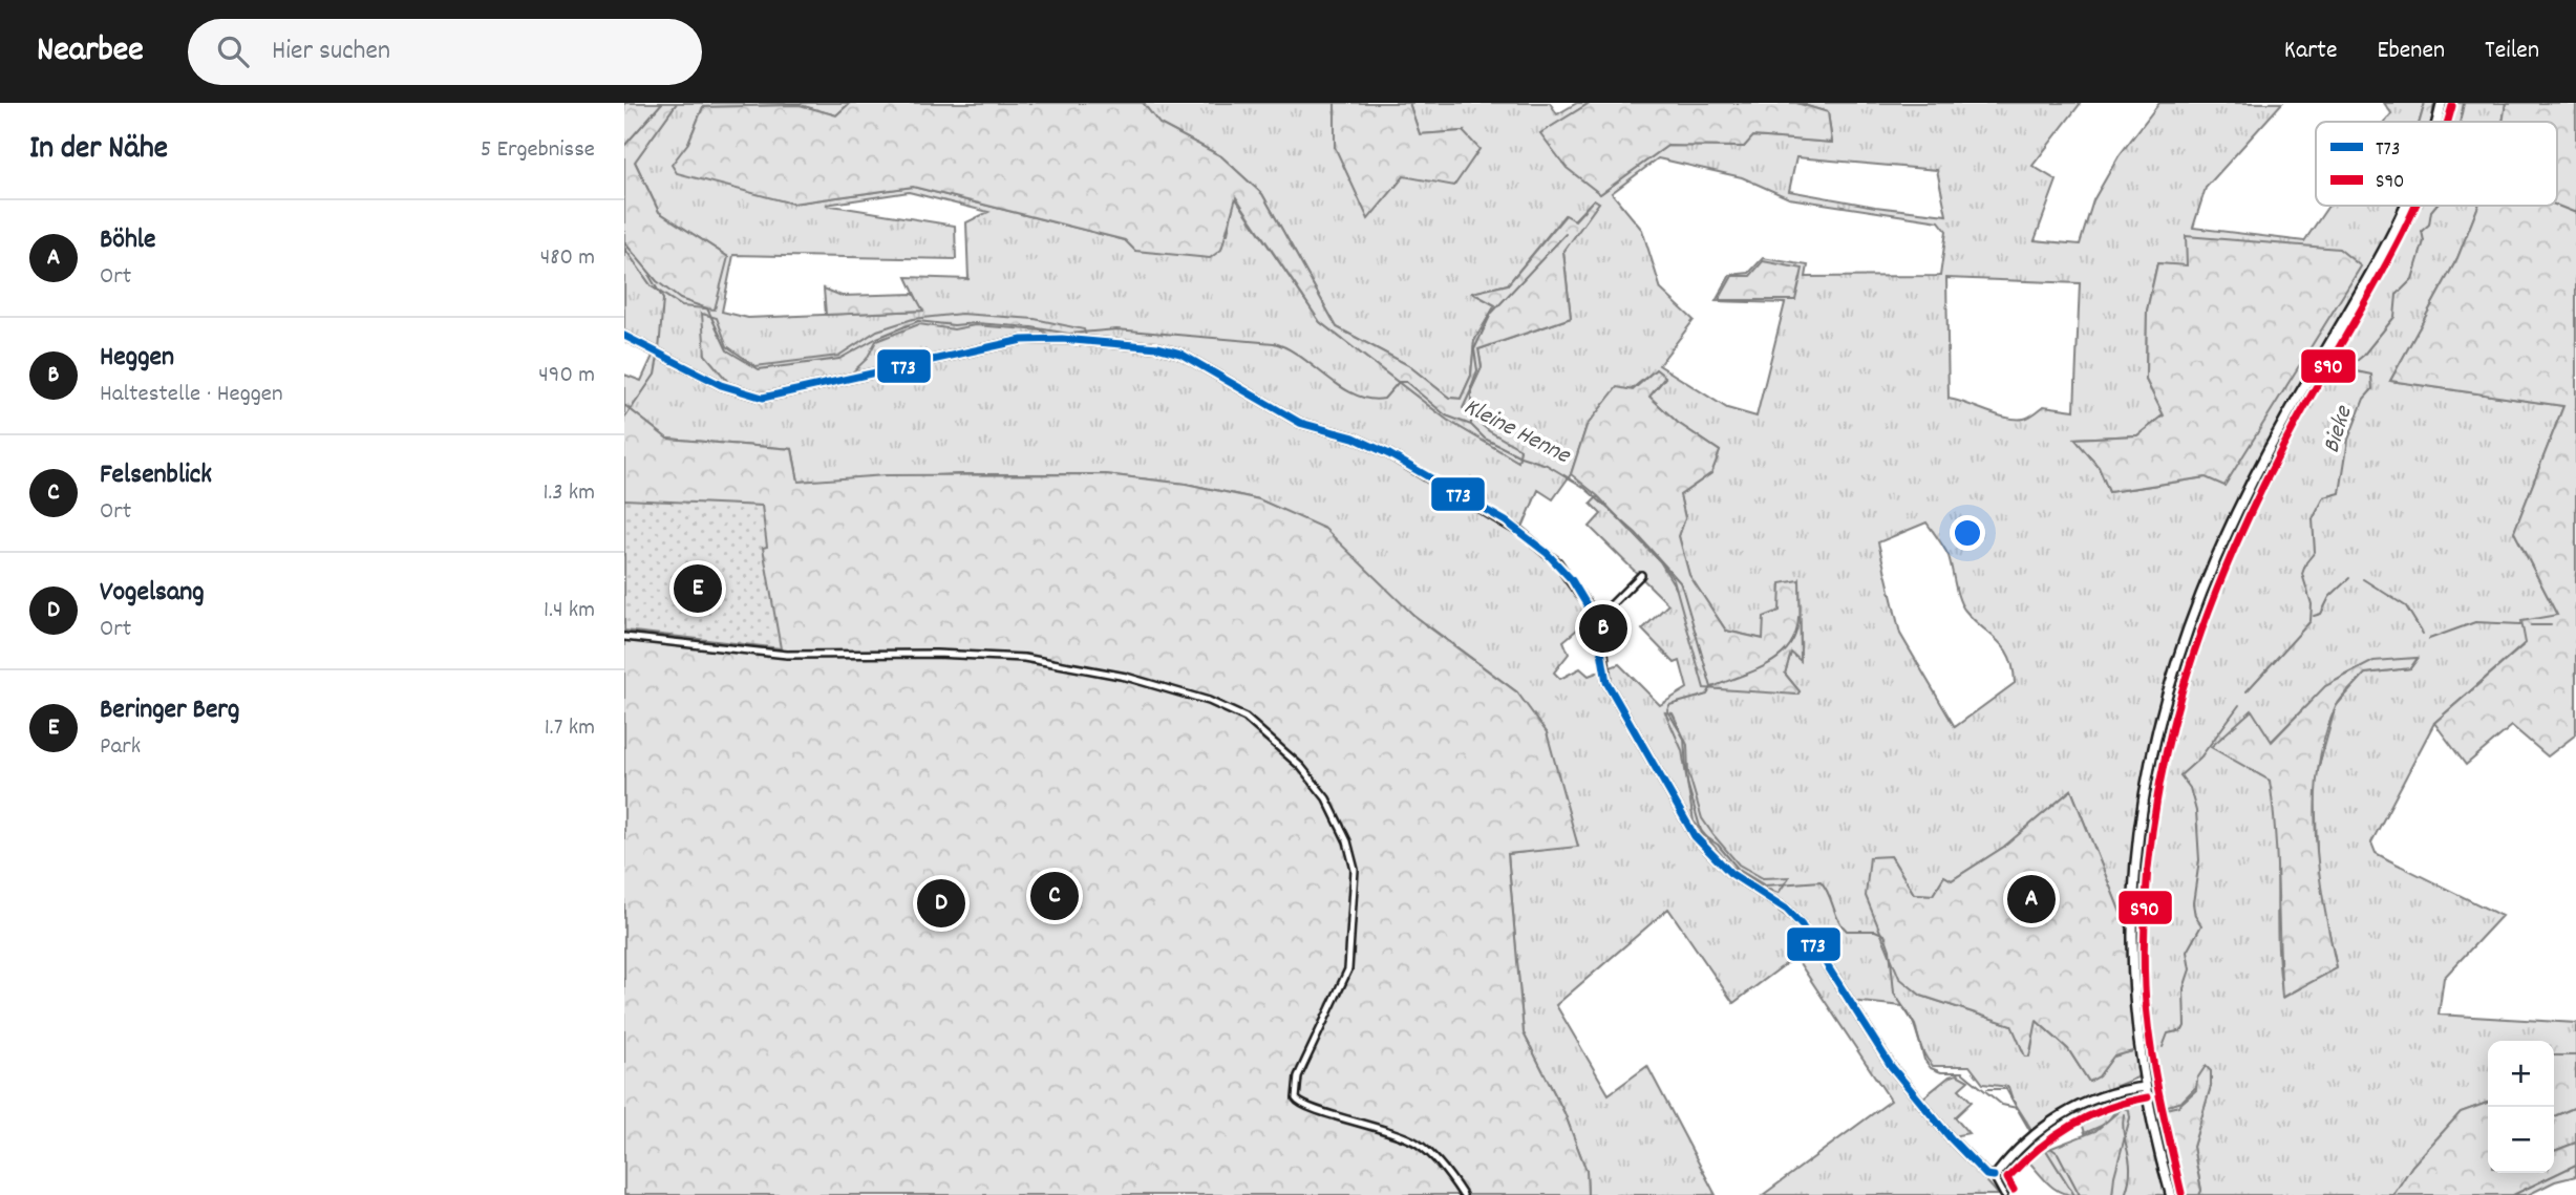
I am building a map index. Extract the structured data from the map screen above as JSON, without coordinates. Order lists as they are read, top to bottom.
{
  "water": ["Bieke", "Kleine Henne"],
  "lines": ["transit line S90", "transit line T73"],
  "legend": ["T73", "S90"],
  "page": {
    "header": "Nearbee",
    "search": "Hier suchen",
    "nav": ["Karte", "Ebenen", "Teilen"],
    "heading": ["In der Nähe", "5 Ergebnisse"],
    "list": [
      {
        "mark": "A",
        "name": "Böhle",
        "note": "Ort",
        "value": "480 m"
      },
      {
        "mark": "B",
        "name": "Heggen",
        "note": "Haltestelle · Heggen",
        "value": "490 m"
      },
      {
        "mark": "C",
        "name": "Felsenblick",
        "note": "Ort",
        "value": "1.3 km"
      },
      {
        "mark": "D",
        "name": "Vogelsang",
        "note": "Ort",
        "value": "1.4 km"
      },
      {
        "mark": "E",
        "name": "Beringer Berg",
        "note": "Park",
        "value": "1.7 km"
      }
    ],
    "pins": [
      "E",
      "B",
      "C",
      "A",
      "D"
    ],
    "map_buttons": ["+", "−"]
  }
}
